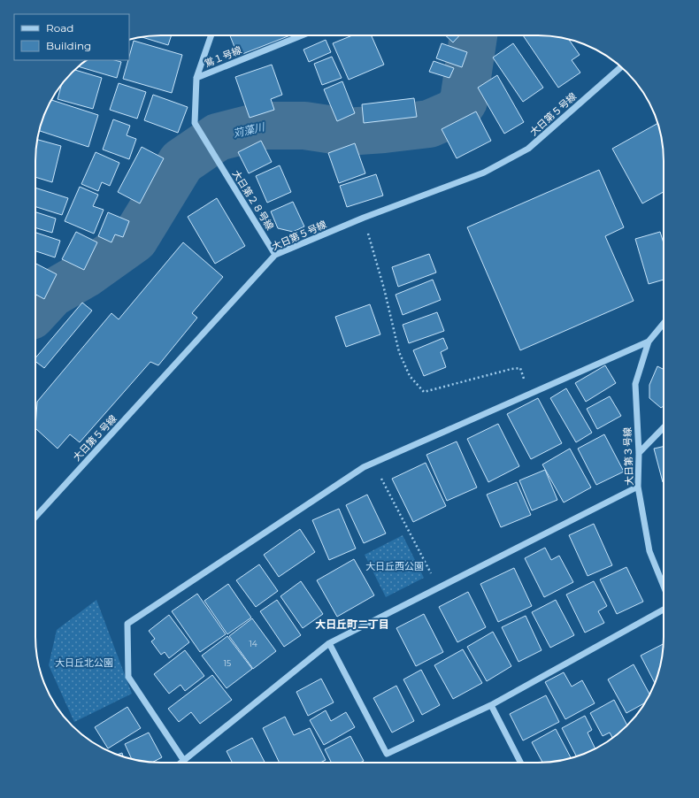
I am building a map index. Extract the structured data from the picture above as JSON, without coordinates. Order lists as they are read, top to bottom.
{
  "streets": {
    "street": [
      "鴬１号線",
      "大日第５号線",
      "大日第２８号線",
      "大日第３号線"
    ]
  },
  "crossings": [
    ["鴬１号線", "大日第２８号線"],
    ["大日第５号線", "大日第２８号線"]
  ],
  "districts": ["大日丘町二丁目"],
  "water": ["苅藻川"],
  "parks": ["大日丘西公園", "大日丘北公園"],
  "house_numbers": ["14", "15"],
  "legend": ["Road", "Building"]
}
